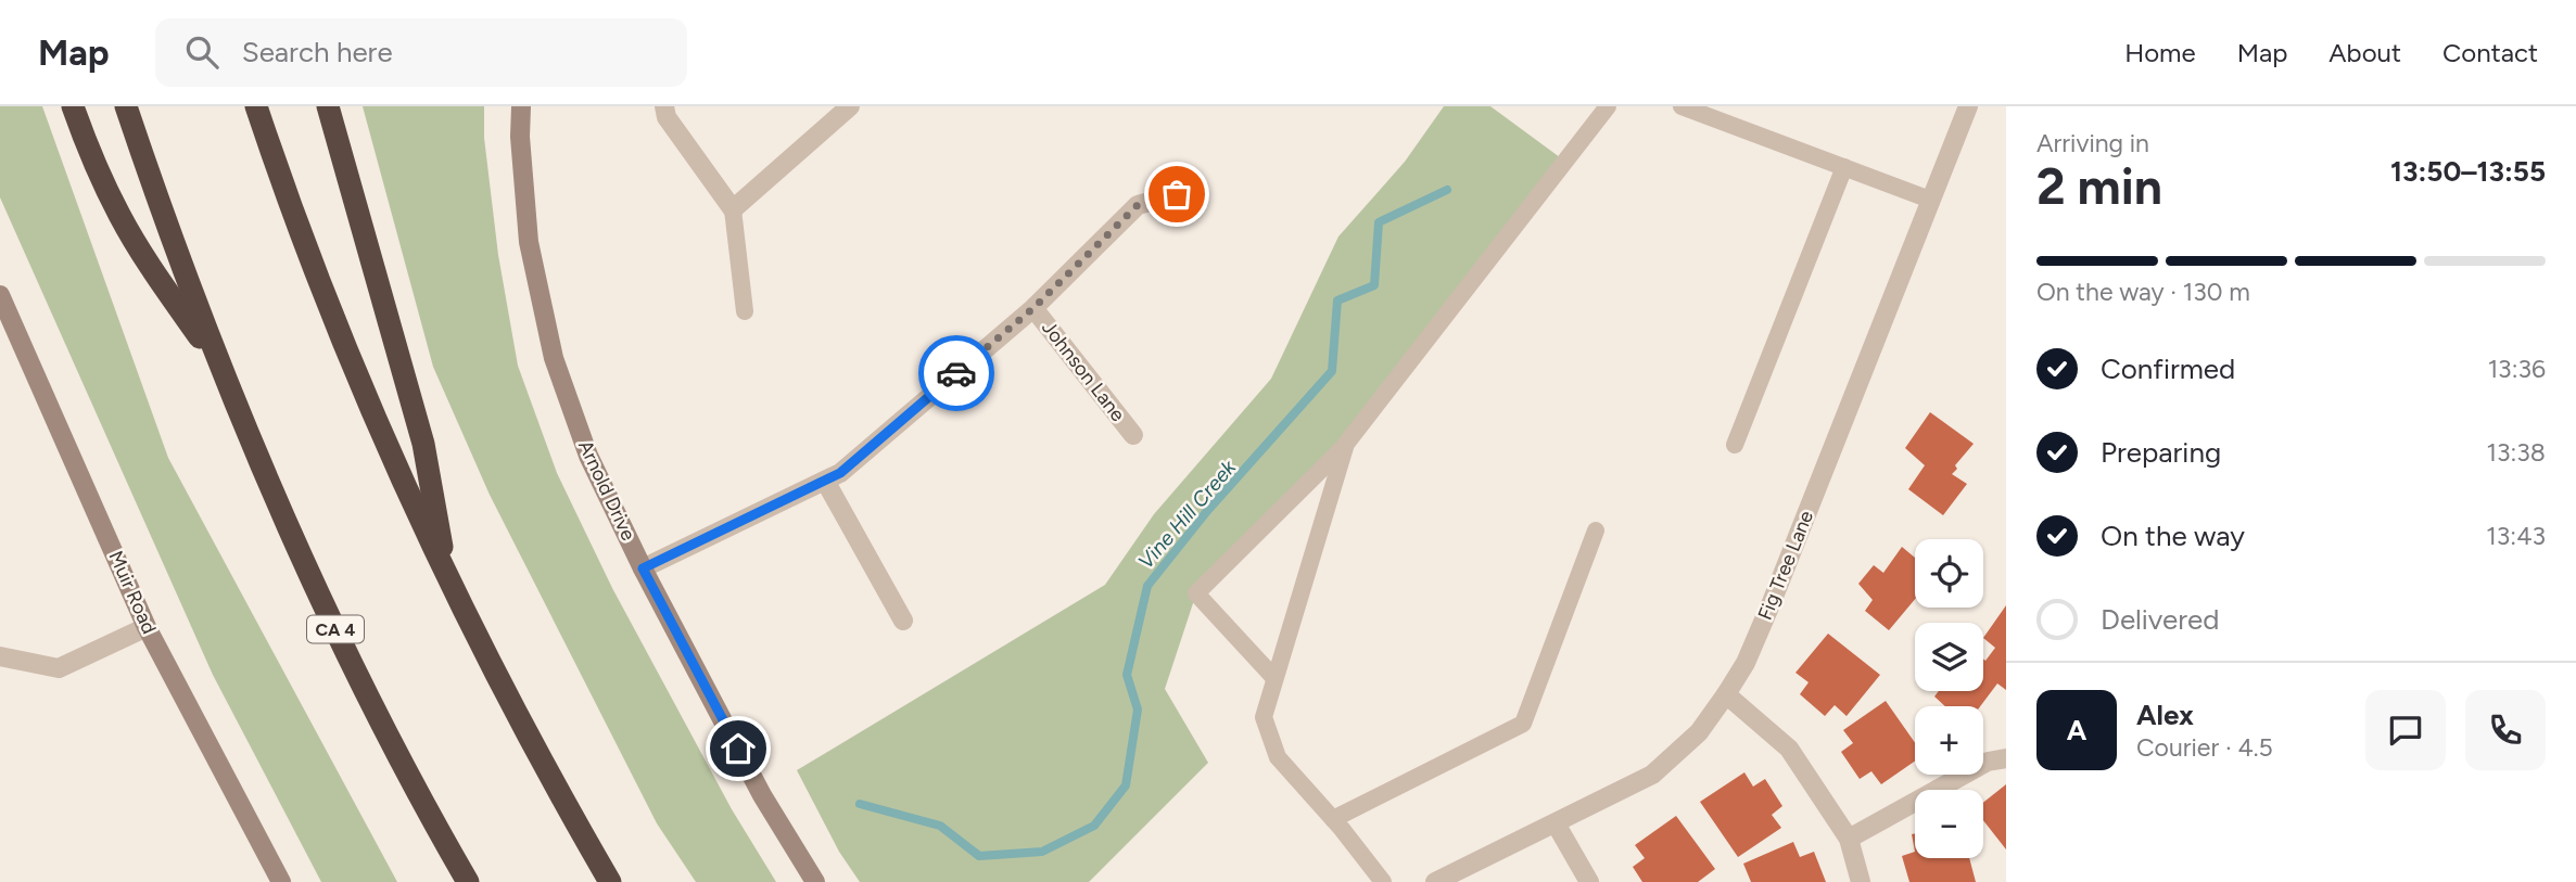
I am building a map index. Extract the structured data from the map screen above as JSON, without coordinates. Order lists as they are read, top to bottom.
{
  "streets": {
    "highway": ["CA 4"],
    "street": [
      "Johnson Lane",
      "Arnold Drive",
      "Fig Tree Lane",
      "Muir Road"
    ]
  },
  "water": ["Vine Hill Creek"],
  "page": {
    "header": "Map",
    "search": "Search here",
    "nav": [
      "Home",
      "Map",
      "About",
      "Contact"
    ],
    "heading": ["2 min", "Arriving in", "13:50–13:55"],
    "panel": ["Alex", "Courier · 4.5"],
    "bar": "On the way · 130 m",
    "list": [
      ["Confirmed", "13:36"],
      ["Preparing", "13:38"],
      ["On the way", "13:43"],
      "Delivered"
    ],
    "map_buttons": ["+", "−"],
    "round": "A"
  }
}
